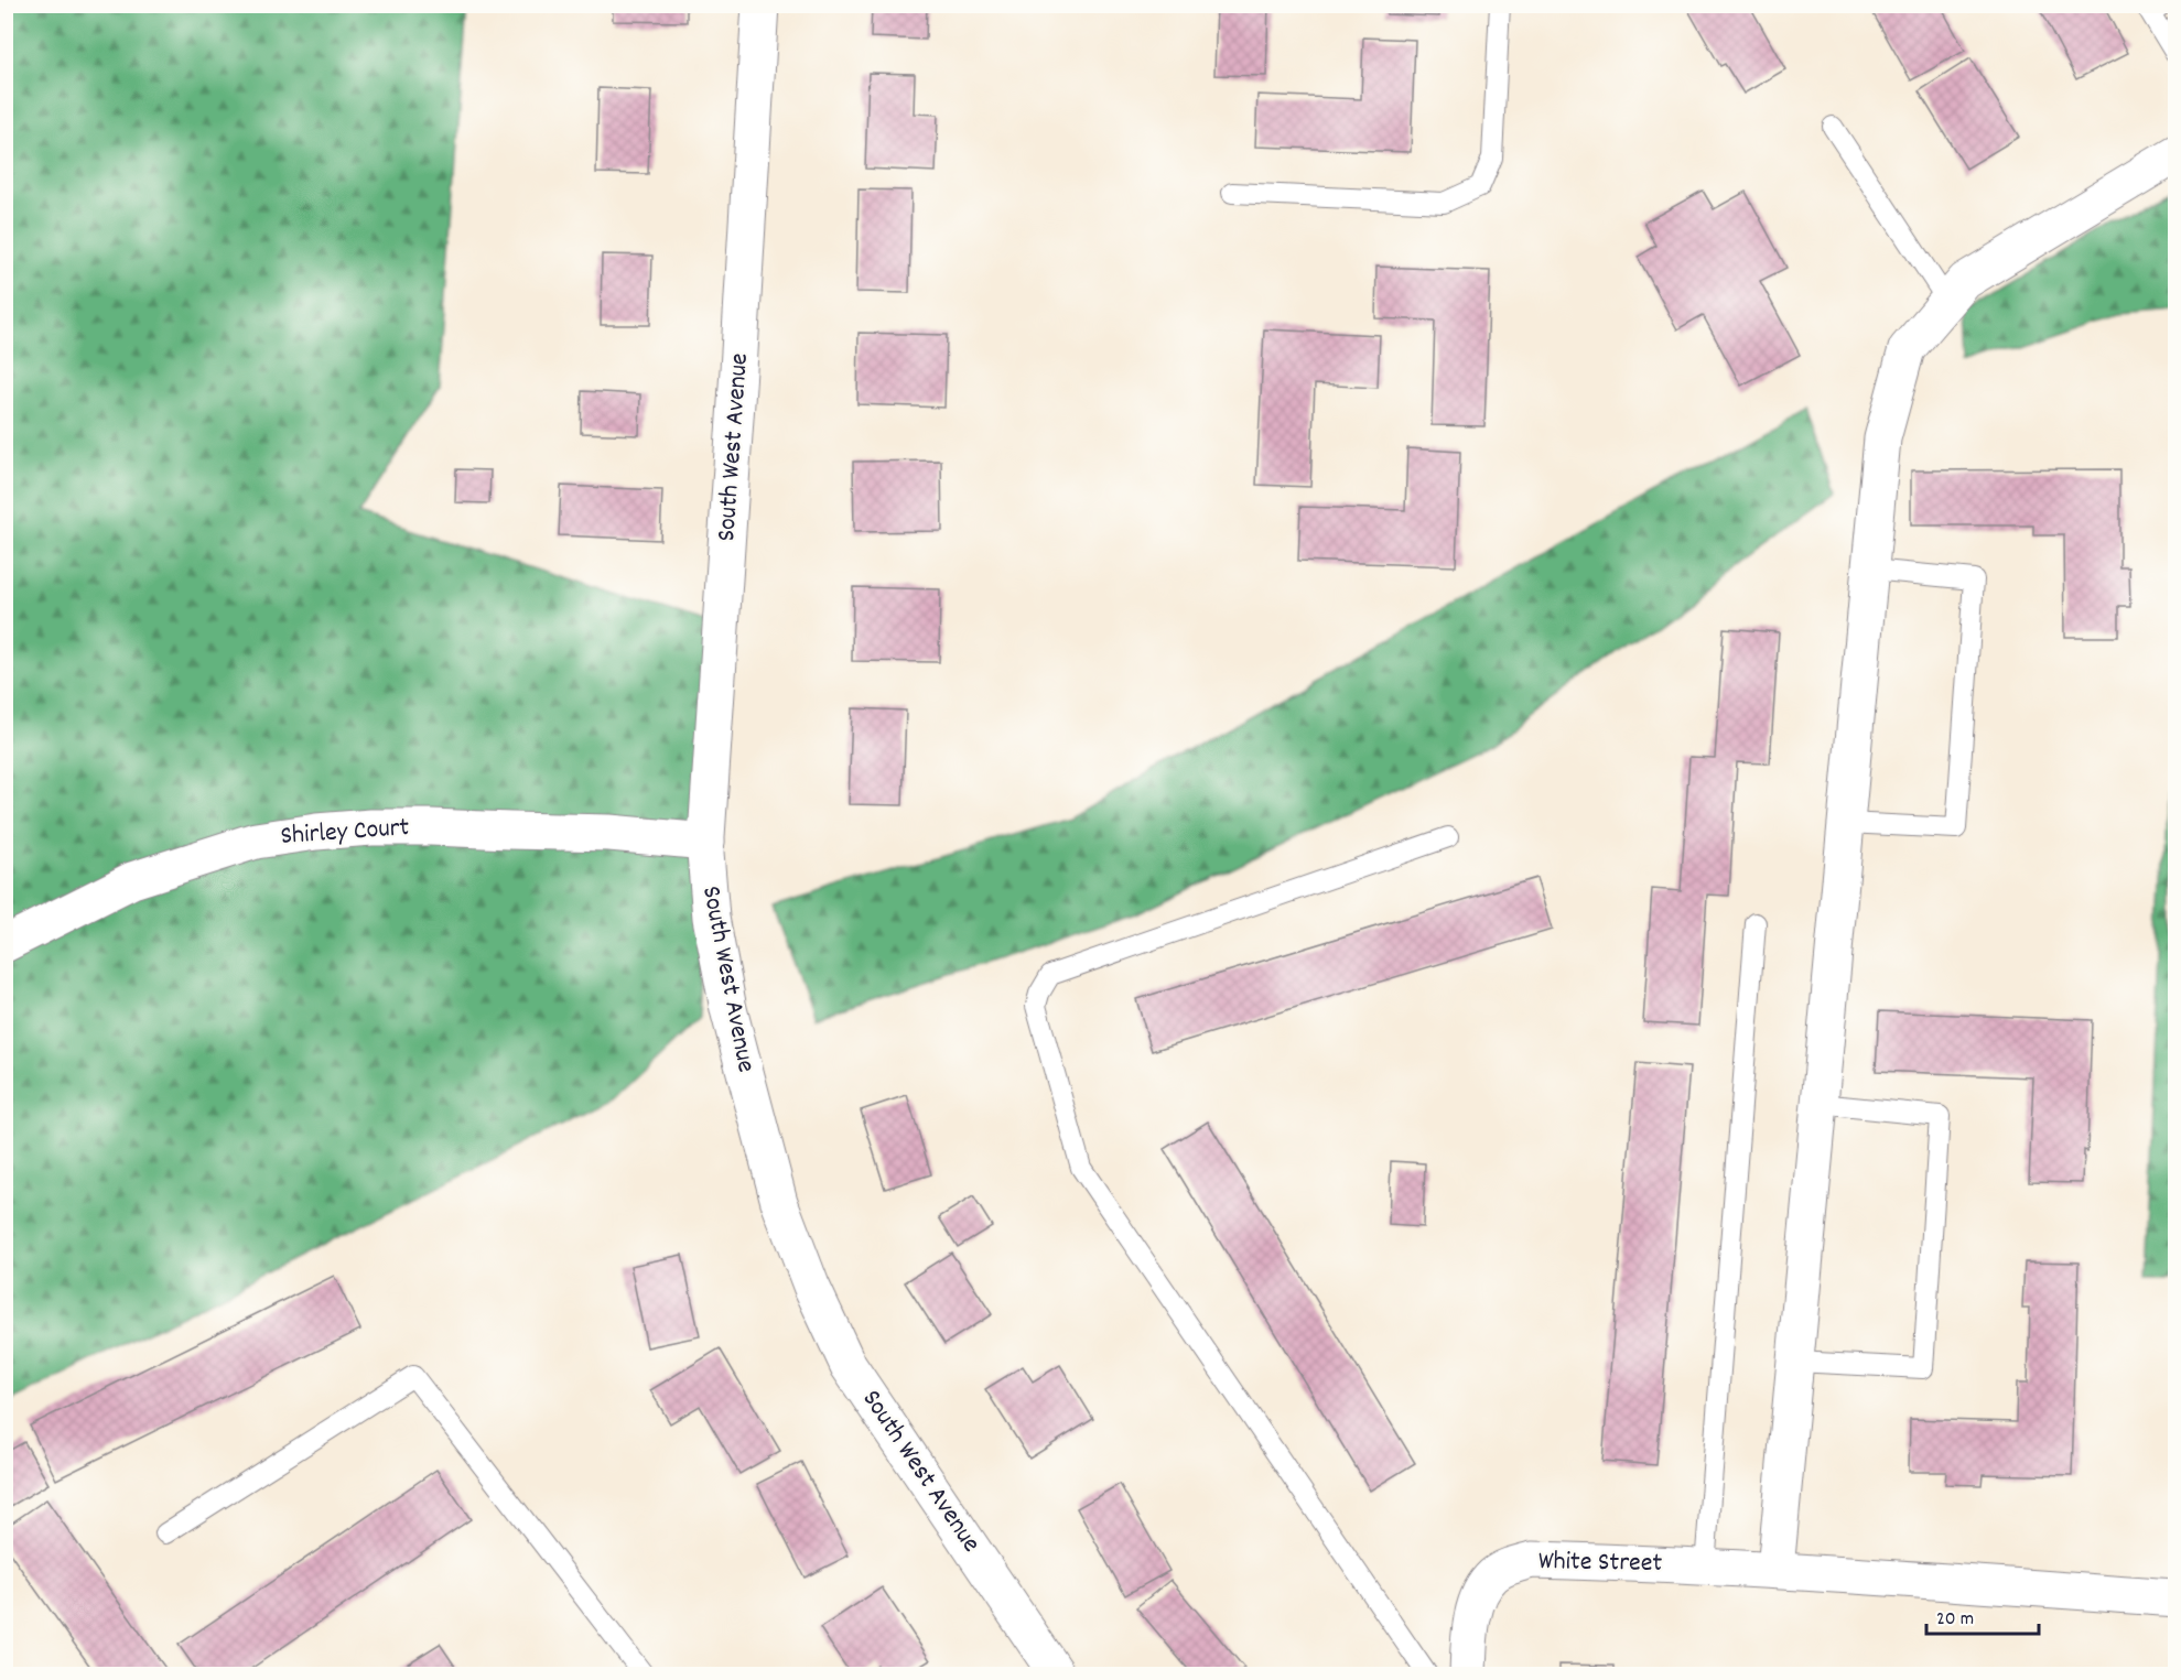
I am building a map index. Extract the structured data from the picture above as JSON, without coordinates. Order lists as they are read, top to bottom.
{
  "streets": {
    "street": ["South West Avenue", "Shirley Court", "White Street"]
  },
  "crossings": [
    ["South West Avenue", "Shirley Court"]
  ],
  "scale_bar": "20 m"
}
